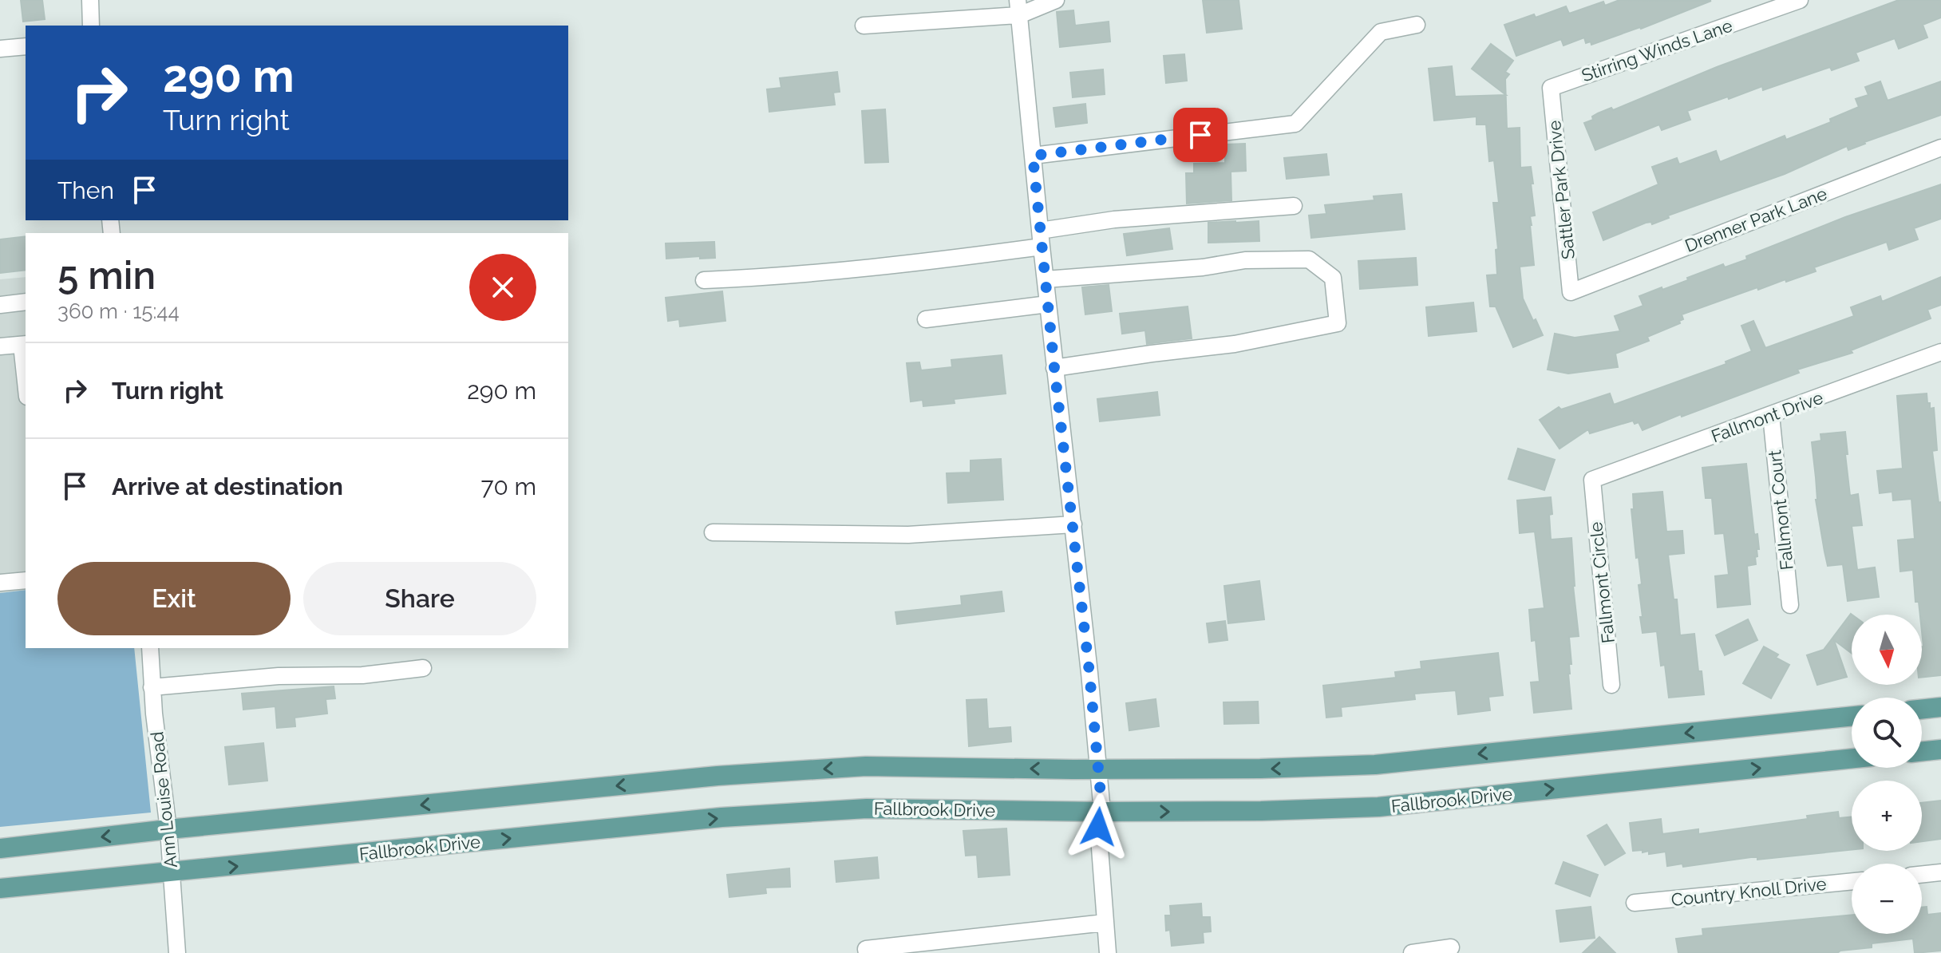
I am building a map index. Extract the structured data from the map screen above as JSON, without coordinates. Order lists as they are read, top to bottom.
{
  "streets": {
    "main road": ["Fallbrook Drive"],
    "street": [
      "Stirring Winds Lane",
      "Sattler Park Drive",
      "Drenner Park Lane",
      "Fallmont Drive",
      "Fallmont Court",
      "Fallmont Circle",
      "Ann Louise Road",
      "Country Knoll Drive"
    ]
  },
  "crossings": [
    ["Stirring Winds Lane", "Sattler Park Drive"],
    ["Sattler Park Drive", "Drenner Park Lane"],
    ["Fallmont Drive", "Fallmont Court"],
    ["Fallmont Drive", "Fallmont Circle"],
    ["Ann Louise Road", "Fallbrook Drive"]
  ],
  "north": "bottom",
  "page": {
    "turn": ["290 m", "Turn right"],
    "then": "Then",
    "heading": ["5 min", "360 m · 15:44"],
    "list": [
      {
        "name": "Turn right",
        "value": "290 m"
      },
      {
        "name": "Arrive at destination",
        "value": "70 m"
      }
    ],
    "buttons": ["Exit", "Share"],
    "map_buttons": ["+", "−"]
  }
}
